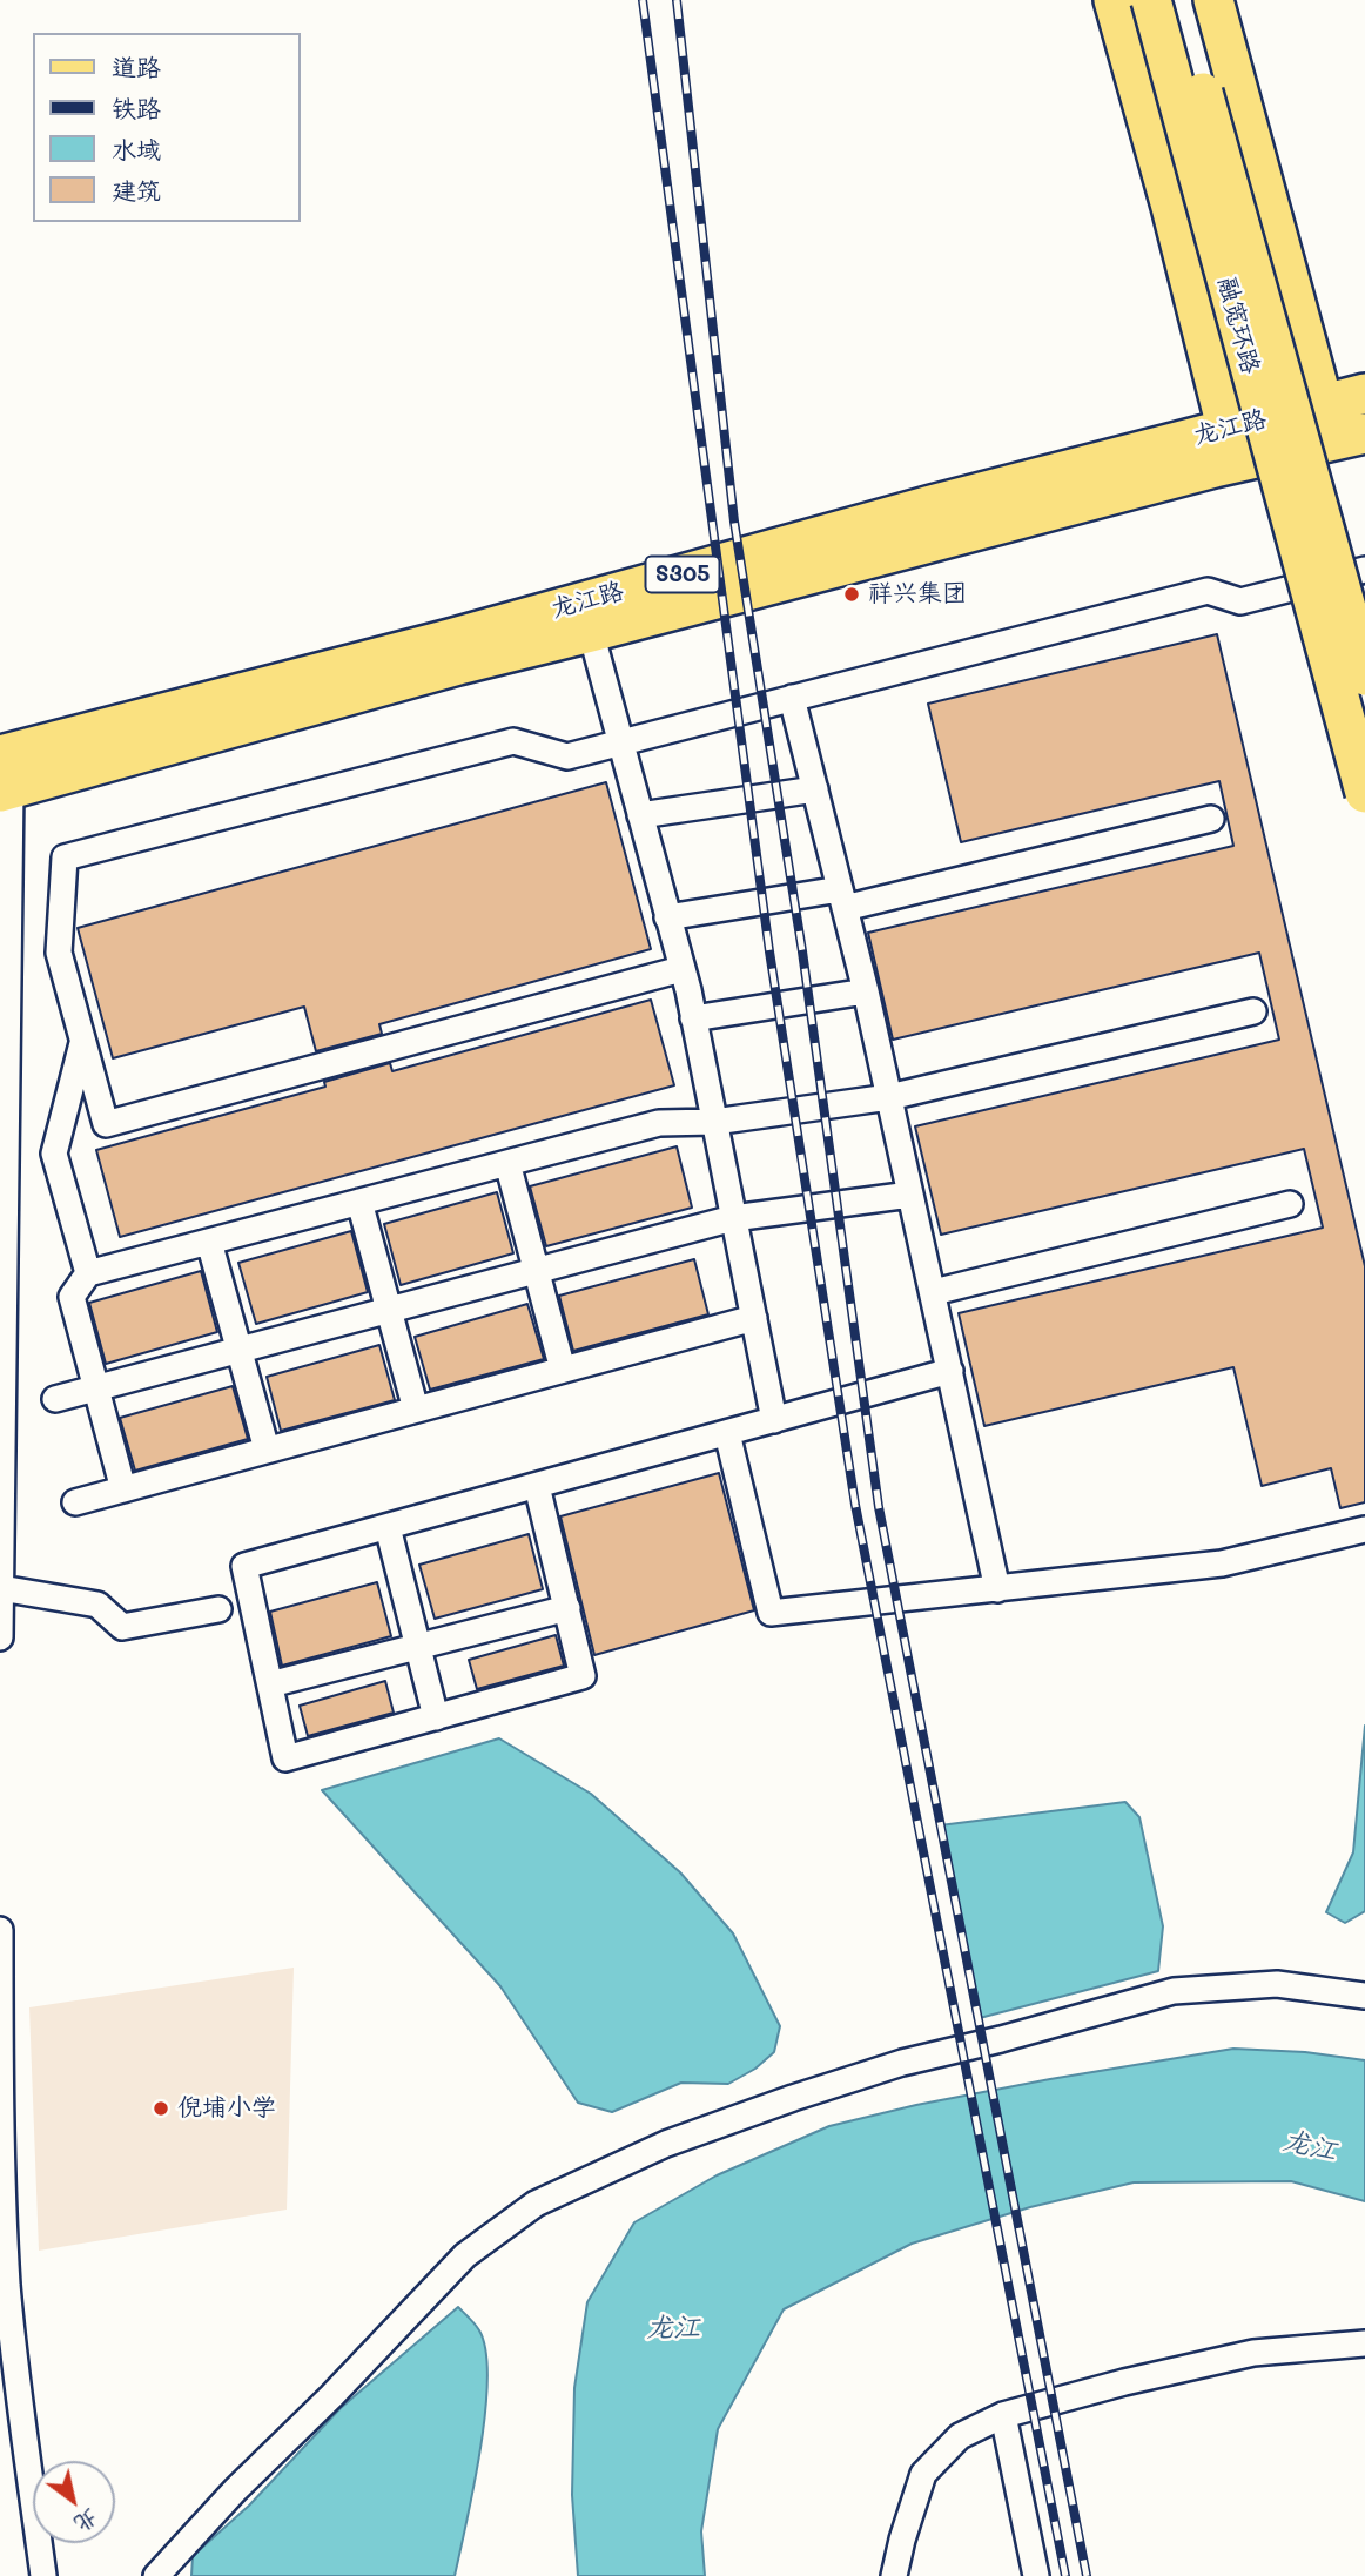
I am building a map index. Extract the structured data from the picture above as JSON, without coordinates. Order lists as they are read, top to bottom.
{
  "streets": {
    "main road": ["融宽环路", "龙江路", "S305"]
  },
  "water": ["龙江"],
  "places": ["祥兴集团", "倪埔小学"],
  "legend": [
    "道路",
    "铁路",
    "水域",
    "建筑"
  ],
  "north": "bottom right"
}
